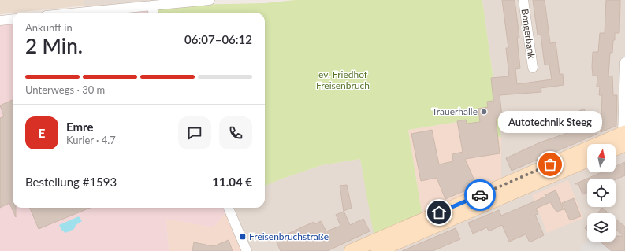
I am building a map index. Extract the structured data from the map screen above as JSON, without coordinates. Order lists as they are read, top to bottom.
{
  "streets": {
    "street": ["Bongerbank"]
  },
  "parks": ["ev. Friedhof Freisenbruch"],
  "places": {
    "other": ["Trauerhalle", "Autotechnik Steeg"],
    "transit": ["Freisenbruchstraße"]
  },
  "north": "top",
  "page": {
    "heading": ["2 Min.", "Ankunft in", "06:07–06:12"],
    "panel": [
      "Emre",
      "Kurier · 4.7",
      "Bestellung #1593",
      "11.04 €"
    ],
    "bar": "Unterwegs · 30 m",
    "bubble": "Autotechnik Steeg",
    "round": "E"
  }
}
